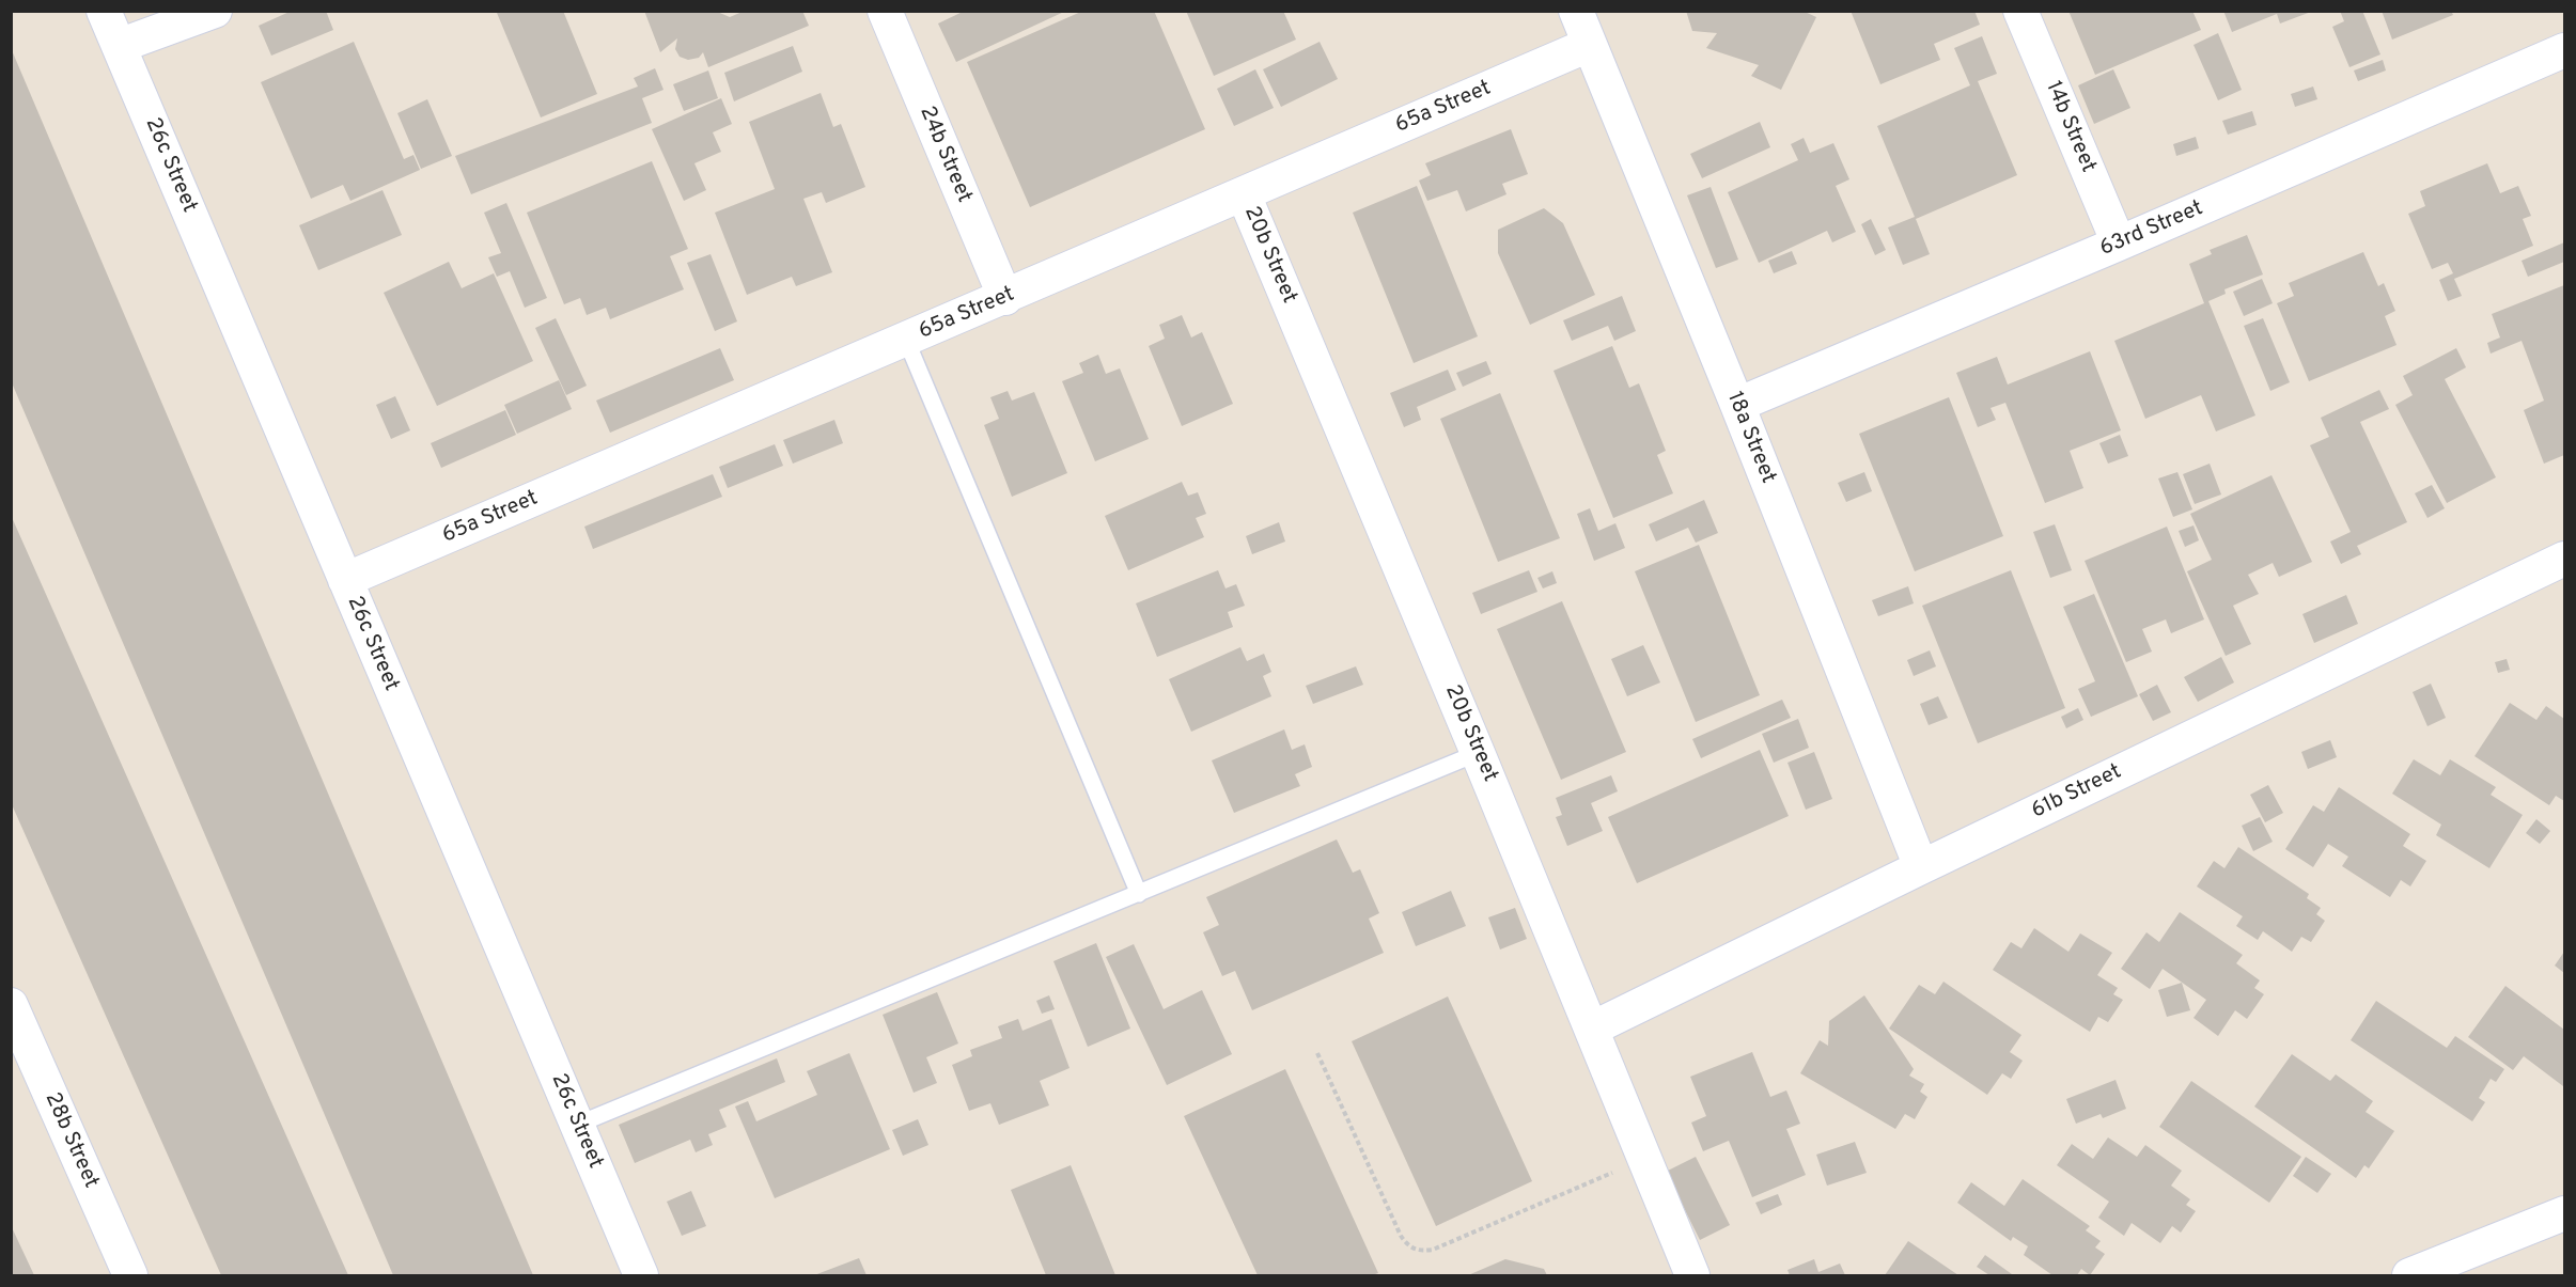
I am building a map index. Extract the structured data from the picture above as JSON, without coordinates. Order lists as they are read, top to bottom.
{
  "streets": {
    "street": [
      "65a Street",
      "14b Street",
      "24b Street",
      "26c Street",
      "63rd Street",
      "20b Street",
      "18a Street",
      "61b Street",
      "28b Street"
    ]
  },
  "crossings": [
    ["65a Street", "24b Street"],
    ["65a Street", "26c Street"],
    ["65a Street", "20b Street"],
    ["65a Street", "18a Street"],
    ["14b Street", "63rd Street"],
    ["63rd Street", "18a Street"],
    ["20b Street", "61b Street"],
    ["18a Street", "61b Street"]
  ]
}
